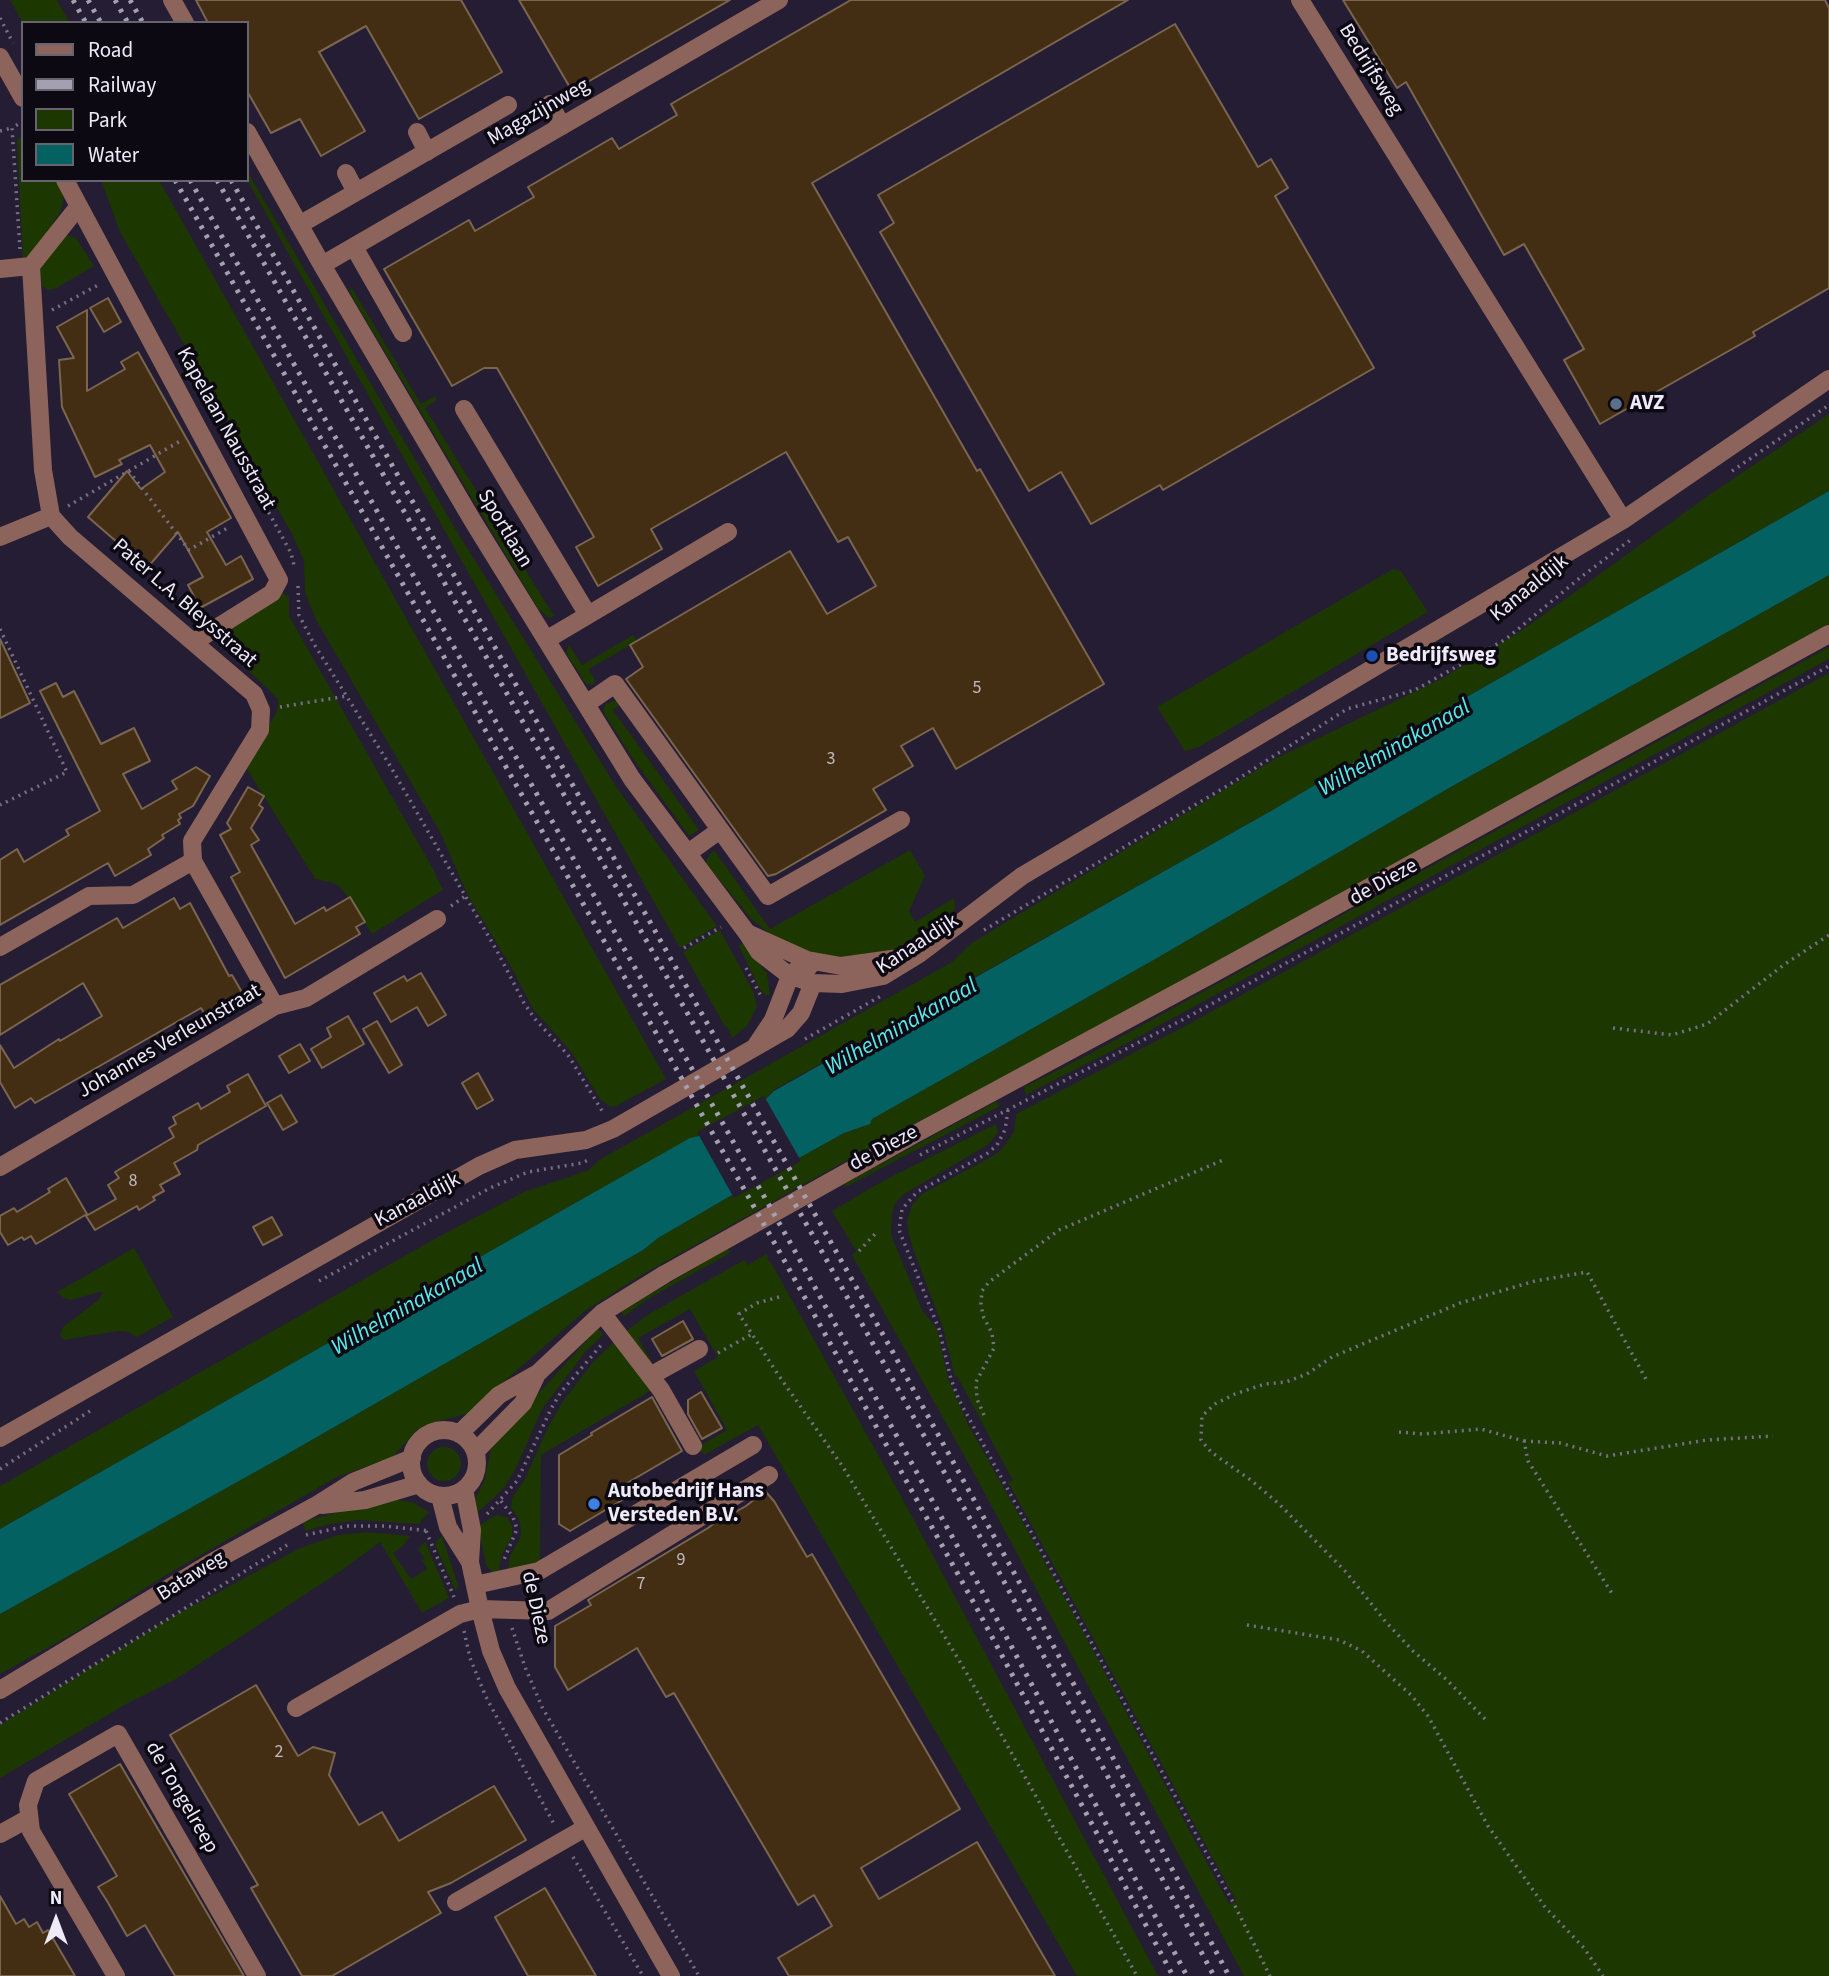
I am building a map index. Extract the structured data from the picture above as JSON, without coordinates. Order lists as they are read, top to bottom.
{
  "streets": {
    "street": [
      "Bedrijfsweg",
      "Magazijnweg",
      "Kapelaan Nausstraat",
      "Sportlaan",
      "Kanaaldijk",
      "Pater L.A. Bleysstraat",
      "de Dieze",
      "Johannes Verleunstraat",
      "Bataweg",
      "de Tongelreep"
    ]
  },
  "crossings": [
    ["Bedrijfsweg", "Kanaaldijk"],
    ["Magazijnweg", "Sportlaan"],
    ["Kapelaan Nausstraat", "Pater L.A. Bleysstraat"],
    ["Sportlaan", "Kanaaldijk"],
    ["de Dieze", "Bataweg"]
  ],
  "water": ["Wilhelminakanaal"],
  "places": ["AVZ", "Bedrijfsweg", "Autobedrijf Hans Versteden B.V."],
  "house_numbers": [
    "5",
    "3",
    "8",
    "9",
    "7",
    "2"
  ],
  "legend": [
    "Road",
    "Railway",
    "Park",
    "Water"
  ],
  "north": "top"
}
